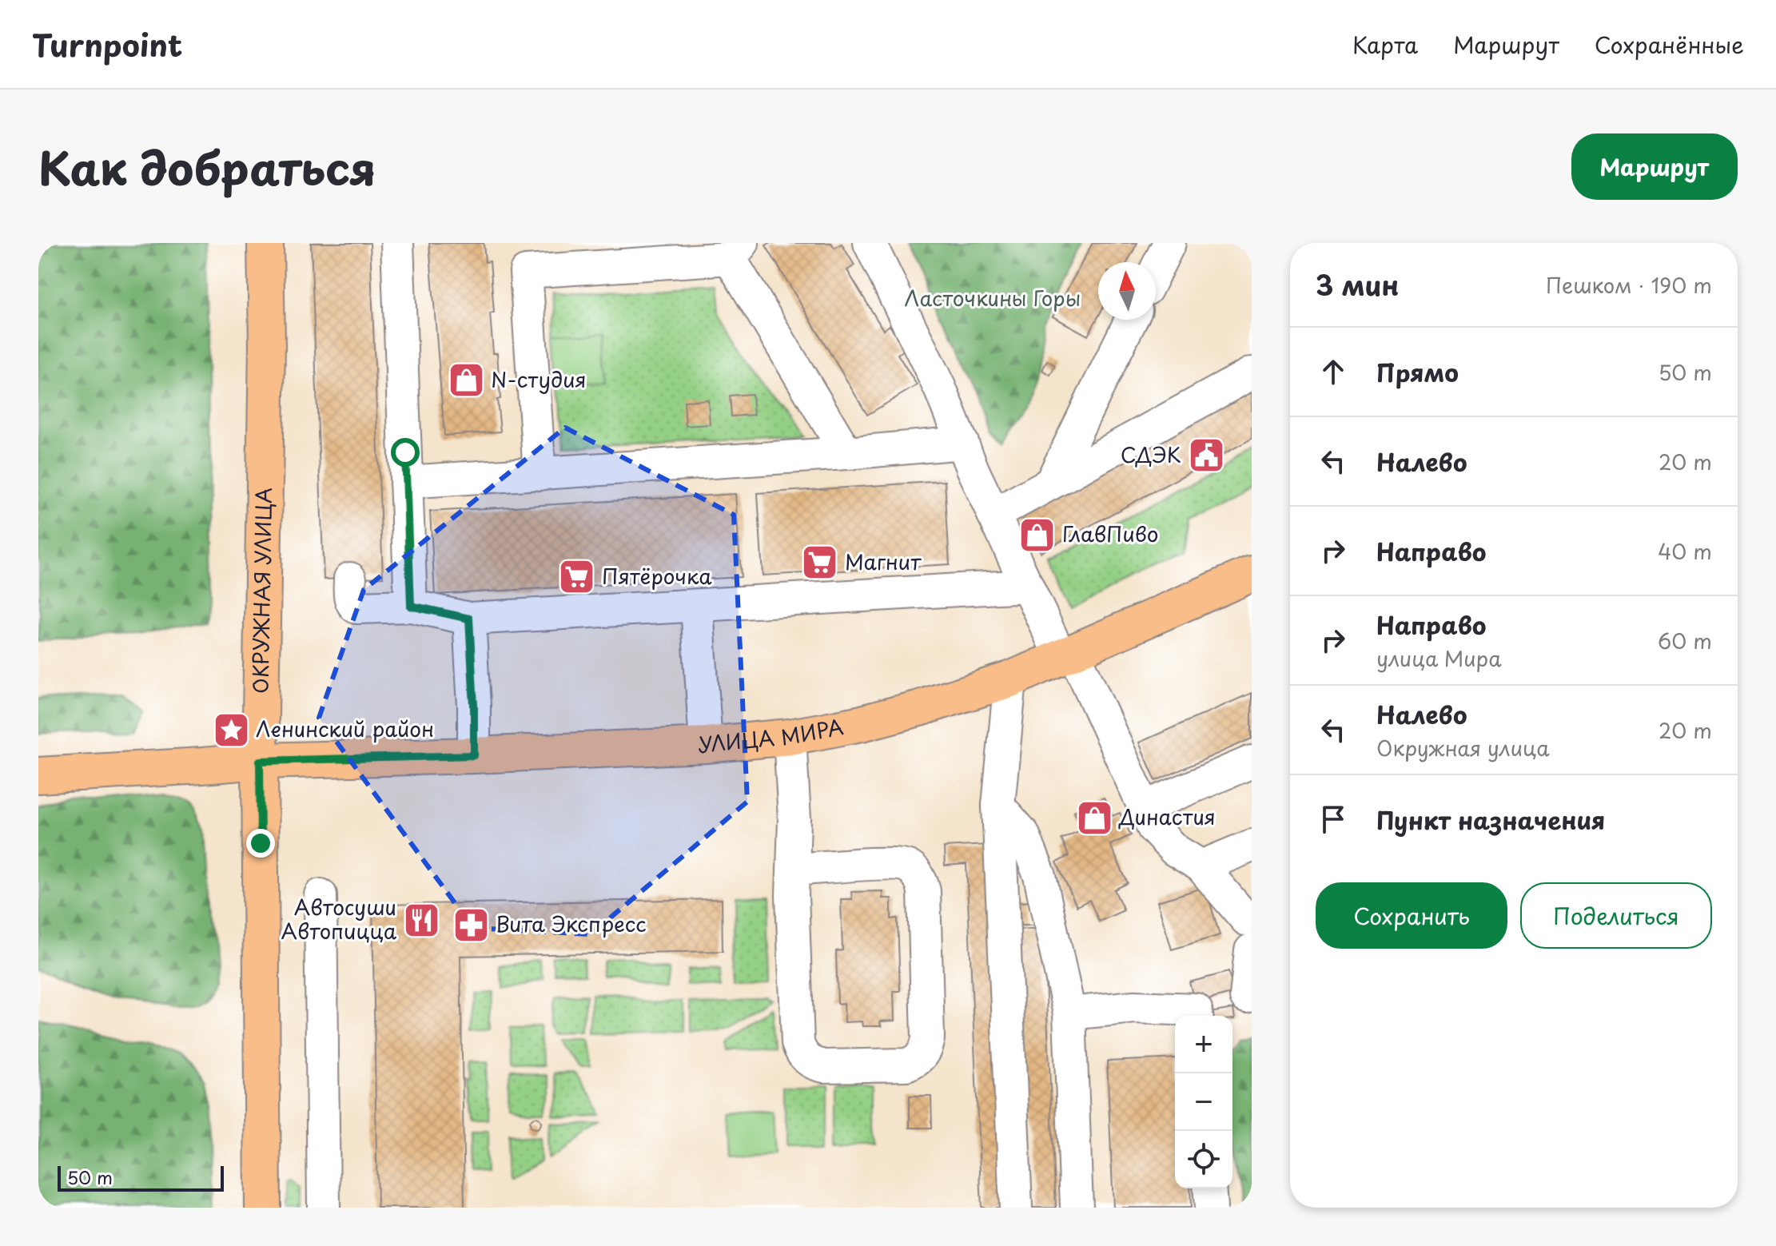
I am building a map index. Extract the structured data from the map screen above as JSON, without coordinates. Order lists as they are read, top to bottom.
{
  "streets": {
    "main road": ["ОКРУЖНАЯ УЛИЦА", "УЛИЦА МИРА"]
  },
  "crossings": [
    ["ОКРУЖНАЯ УЛИЦА", "УЛИЦА МИРА"]
  ],
  "parks": ["Ласточкины Горы"],
  "places": {
    "shop": ["N-студия", "ГлавПиво", "Династия"],
    "public building": ["СДЭК"],
    "supermarket": ["Магнит", "Пятёрочка"],
    "place": ["Ленинский район"],
    "restaurant": ["Автосуши Автопицца"],
    "pharmacy": ["Вита Экспресс"]
  },
  "scale_bar": "50 m",
  "north": "top",
  "page": {
    "header": "Turnpoint",
    "nav": ["Карта", "Маршрут", "Сохранённые"],
    "title": "Как добраться",
    "buttons": [
      "Маршрут",
      ["Сохранить", "Поделиться"]
    ],
    "heading": ["3 мин", "Пешком · 190 m"],
    "list": [
      ["Прямо", "50 m"],
      ["Налево", "20 m"],
      ["Направо", "40 m"],
      ["Направо", "улица Мира", "60 m"],
      ["Налево", "Окружная улица", "20 m"],
      "Пункт назначения"
    ],
    "map_buttons": ["+", "−"],
    "scale": "50 m"
  }
}
